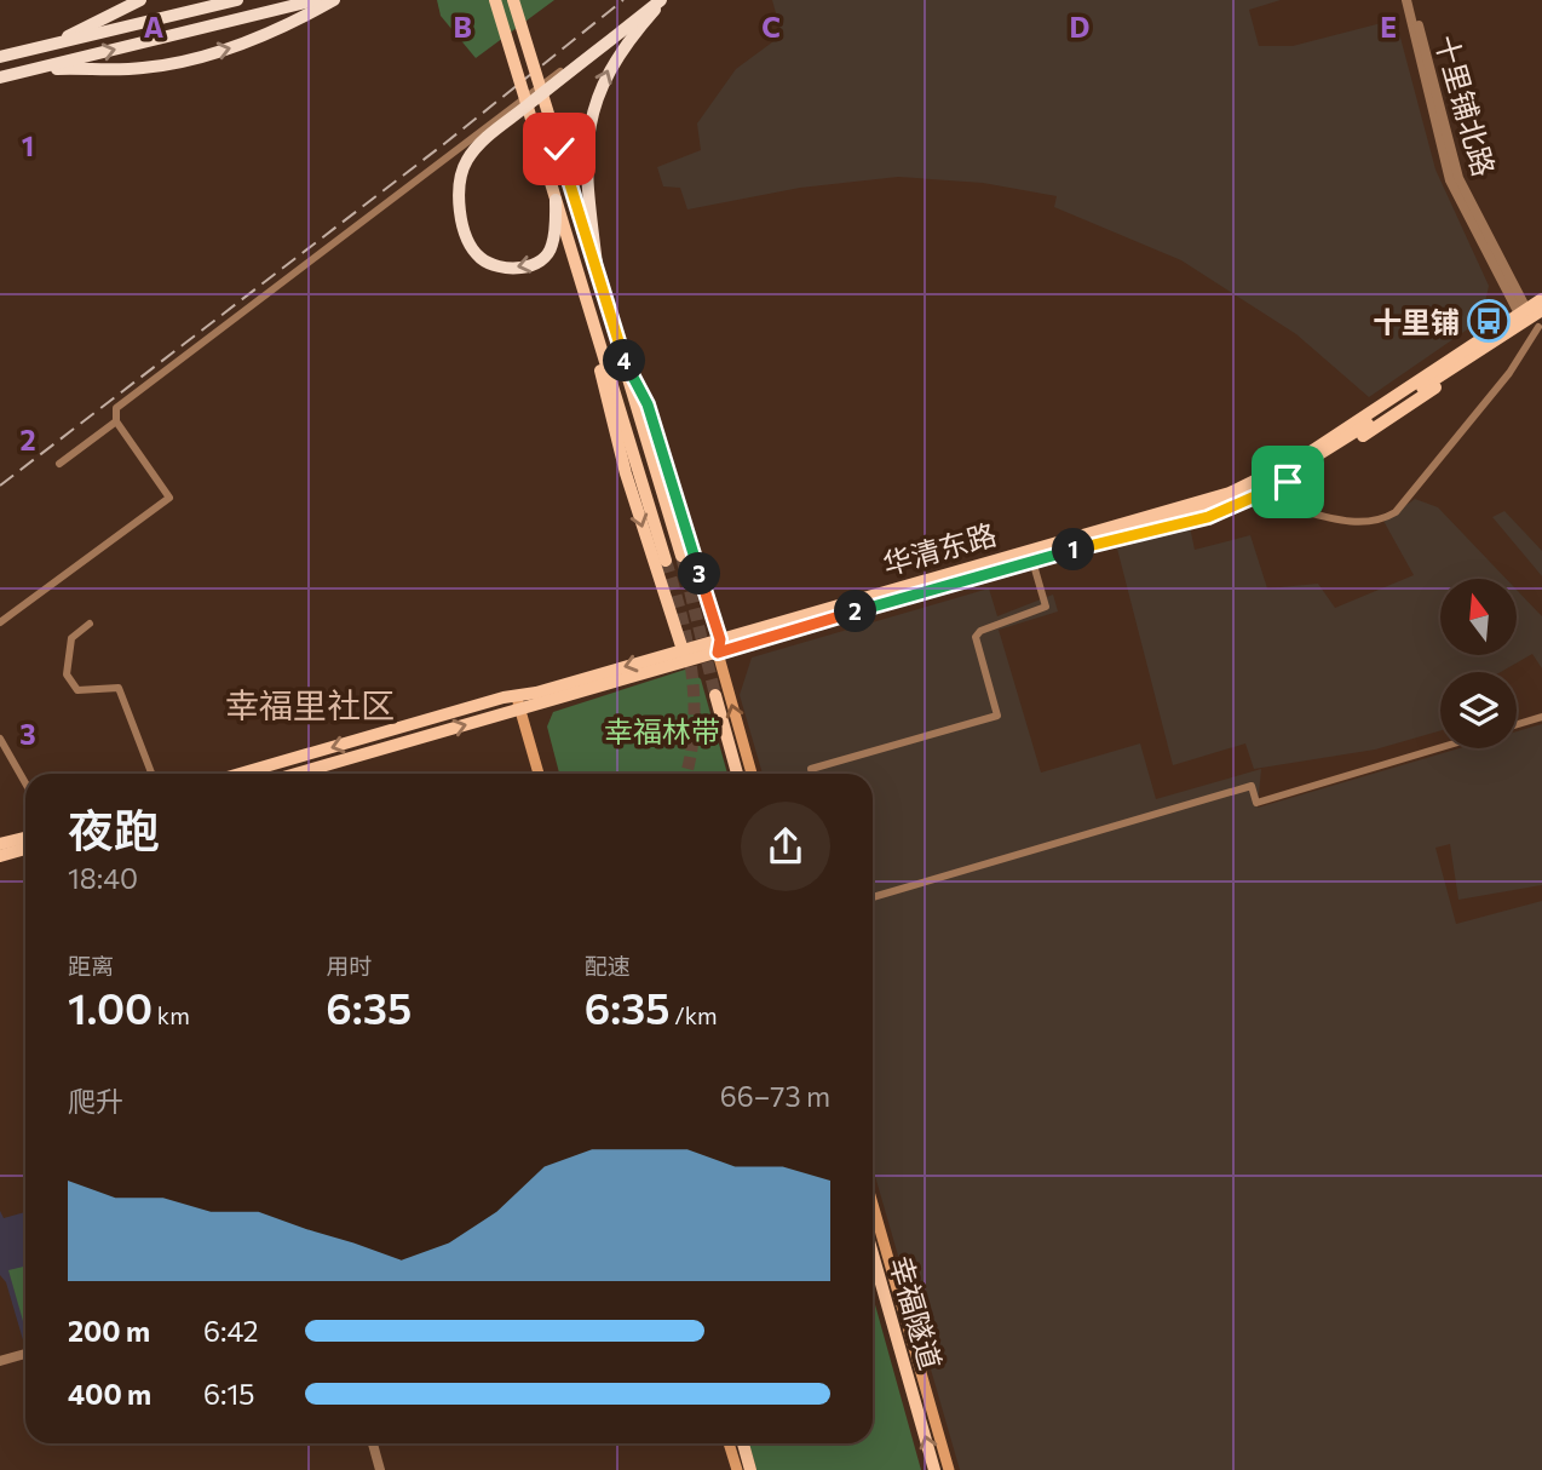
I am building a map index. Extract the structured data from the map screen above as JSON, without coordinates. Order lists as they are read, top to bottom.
{
  "streets": {
    "main road": ["华清东路", "幸福隧道"],
    "street": ["十里铺北路"]
  },
  "crossings": [
    ["十里铺北路", "华清东路"]
  ],
  "districts": ["幸福里社区"],
  "parks": ["幸福林带"],
  "places": {
    "bus stop": ["十里铺"]
  },
  "north": "top",
  "page": {
    "pins": [
      "4",
      "1",
      "3",
      "2"
    ],
    "heading": ["夜跑", "18:40"],
    "stats": [
      ["距离", "1.00 km"],
      ["用时", "6:35"],
      ["配速", "6:35 /km"]
    ],
    "chart": ["爬升", "66–73 m"],
    "list": [
      {
        "name": "200 m",
        "note": "6:42"
      },
      {
        "name": "400 m",
        "note": "6:15"
      }
    ]
  },
  "grid": {
    "columns": [
      "A",
      "B",
      "C",
      "D",
      "E"
    ],
    "rows": ["1", "2", "3"]
  }
}
